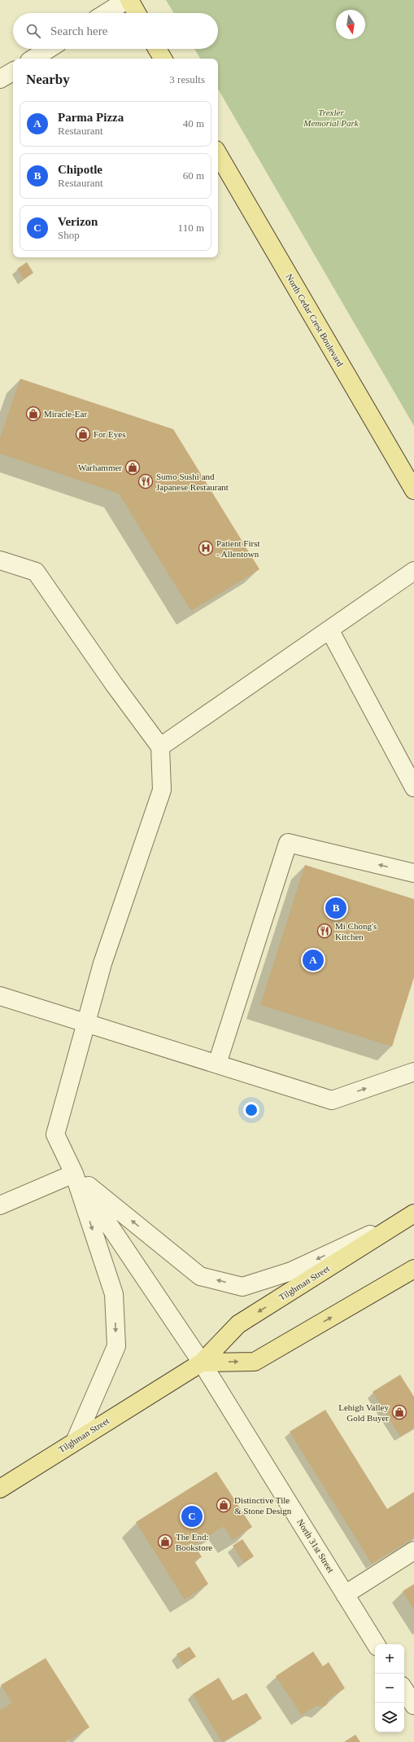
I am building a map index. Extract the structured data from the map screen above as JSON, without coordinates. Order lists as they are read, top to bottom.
{
  "streets": {
    "main road": ["North Cedar Crest Boulevard", "Tilghman Street"],
    "street": ["North 31st Street"]
  },
  "crossings": [
    ["Tilghman Street", "North 31st Street"]
  ],
  "parks": ["Trexler Memorial Park"],
  "places": {
    "shop": [
      "Miracle-Ear",
      "For Eyes",
      "Warhammer",
      "Lehigh Valley Gold Buyer",
      "Distinctive Tile & Stone Design",
      "The End: Bookstore"
    ],
    "restaurant": ["Sumo Sushi and Japanese Restaurant", "Mi Chong's Kitchen"],
    "hospital": ["Patient First - Allentown"]
  },
  "north": "bottom",
  "page": {
    "search": "Search here",
    "heading": ["Nearby", "3 results"],
    "list": [
      {
        "mark": "A",
        "name": "Parma Pizza",
        "note": "Restaurant",
        "value": "40 m"
      },
      {
        "mark": "B",
        "name": "Chipotle",
        "note": "Restaurant",
        "value": "60 m"
      },
      {
        "mark": "C",
        "name": "Verizon",
        "note": "Shop",
        "value": "110 m"
      }
    ],
    "pins": ["B", "A", "C"],
    "map_buttons": ["+", "−"]
  }
}
